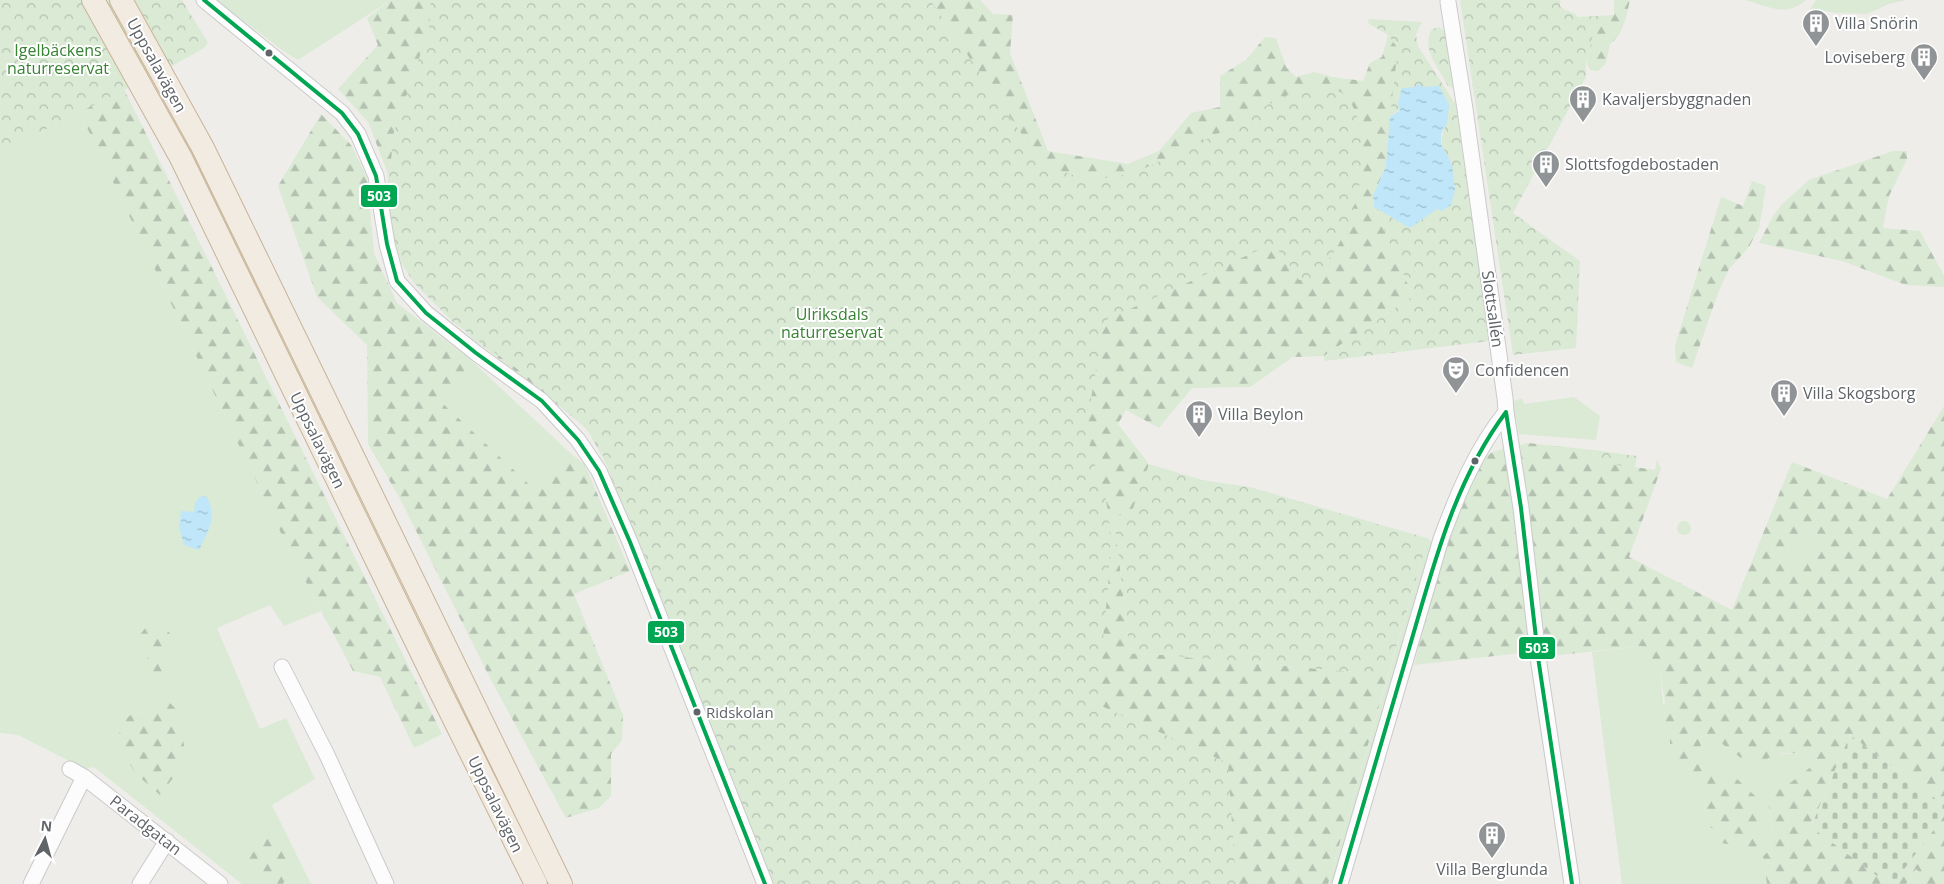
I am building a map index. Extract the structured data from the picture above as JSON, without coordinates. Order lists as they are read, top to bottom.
{
  "streets": {
    "highway": ["Uppsalavägen"],
    "street": ["Slottsallén", "Paradgatan"]
  },
  "parks": ["Igelbäckens naturreservat", "Ulriksdals naturreservat"],
  "places": {
    "building": [
      "Villa Snörin",
      "Loviseberg",
      "Kavaljersbyggnaden",
      "Slottsfogdebostaden",
      "Villa Skogsborg",
      "Villa Beylon",
      "Villa Berglunda"
    ],
    "theatre": ["Confidencen"],
    "other": ["Ridskolan"]
  },
  "lines": ["transit line 503"],
  "north": "top"
}
